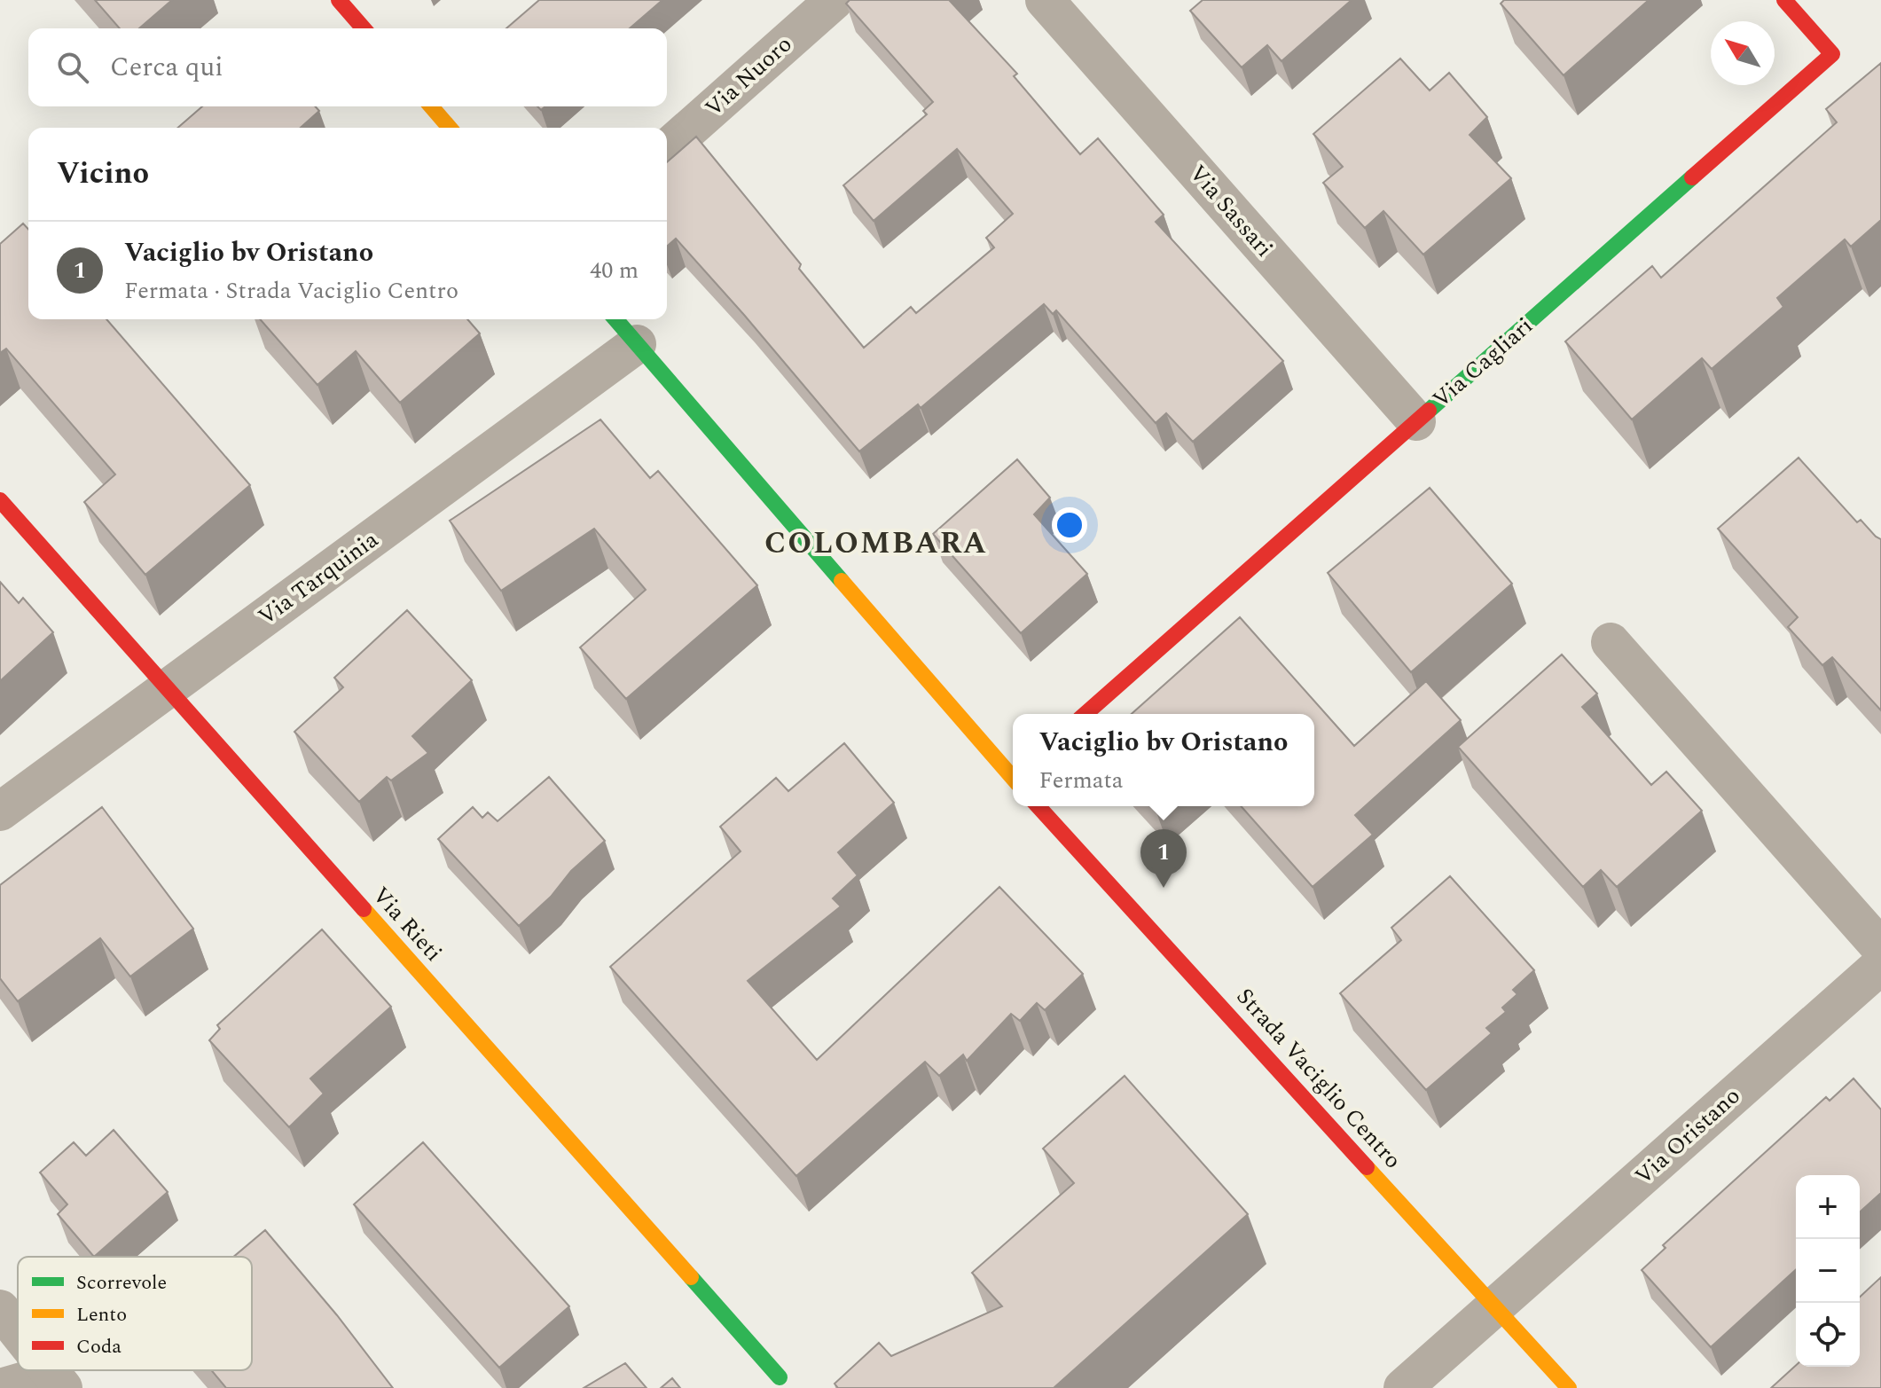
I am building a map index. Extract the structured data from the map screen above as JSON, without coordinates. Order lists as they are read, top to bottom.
{
  "streets": {
    "street": [
      "Via Nuoro",
      "Via Sassari",
      "Via Cagliari",
      "Via Tarquinia",
      "Via Rieti",
      "Strada Vaciglio Centro",
      "Via Oristano"
    ]
  },
  "crossings": [
    ["Via Sassari", "Via Cagliari"],
    ["Via Tarquinia", "Via Rieti"],
    ["Via Tarquinia", "Strada Vaciglio Centro"],
    ["Strada Vaciglio Centro", "Via Oristano"]
  ],
  "districts": ["COLOMBARA"],
  "legend": ["Scorrevole", "Lento", "Coda"],
  "north": "top left",
  "page": {
    "search": "Cerca qui",
    "heading": "Vicino",
    "list": [
      {
        "mark": "1",
        "name": "Vaciglio bv Oristano",
        "note": "Fermata · Strada Vaciglio Centro",
        "value": "40 m"
      }
    ],
    "popup": ["Vaciglio bv Oristano", "Fermata"],
    "pins": "1",
    "map_buttons": ["+", "−"]
  }
}
